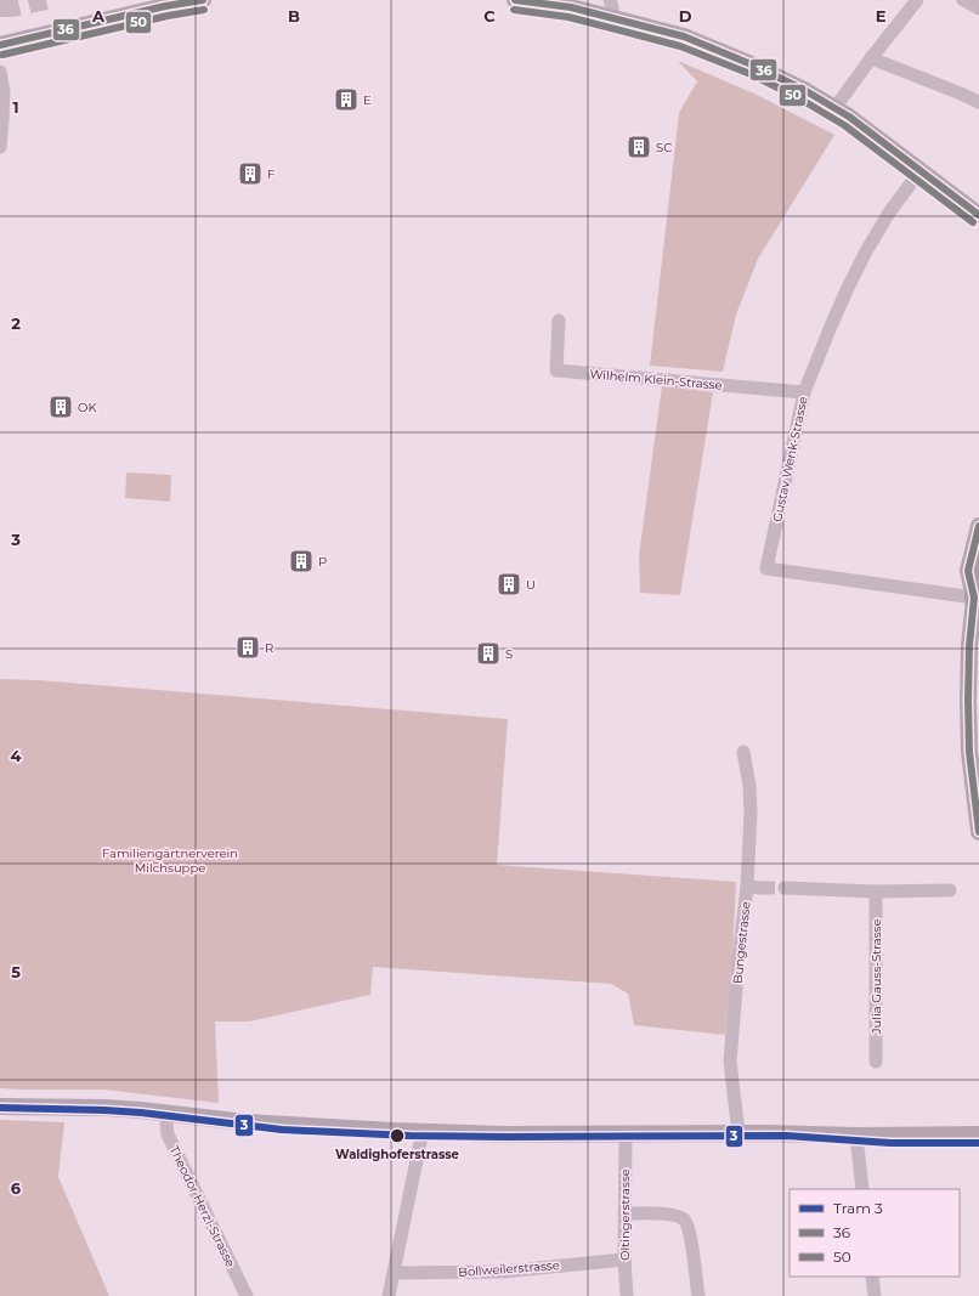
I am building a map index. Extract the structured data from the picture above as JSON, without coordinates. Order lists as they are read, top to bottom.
{
  "streets": {
    "street": [
      "Wilhelm Klein-Strasse",
      "Gustav Wenk-Strasse",
      "Bungestrasse",
      "Julia Gauss-Strasse",
      "Theodor Herzl-Strasse",
      "Oltingerstrasse",
      "Bollweilerstrasse"
    ]
  },
  "crossings": [
    ["Wilhelm Klein-Strasse", "Gustav Wenk-Strasse"],
    ["Oltingerstrasse", "Bollweilerstrasse"]
  ],
  "parks": ["Familiengärtnerverein Milchsuppe"],
  "places": {
    "building": [
      "E",
      "SC",
      "F",
      "OK",
      "P",
      "U",
      "R",
      "S"
    ],
    "other": ["Waldighoferstrasse"]
  },
  "lines": ["transit line 36", "transit line 50", "tram line 3"],
  "legend": ["Tram 3", "36", "50"],
  "grid": {
    "columns": [
      "A",
      "B",
      "C",
      "D",
      "E"
    ],
    "rows": [
      "1",
      "2",
      "3",
      "4",
      "5",
      "6"
    ]
  }
}
